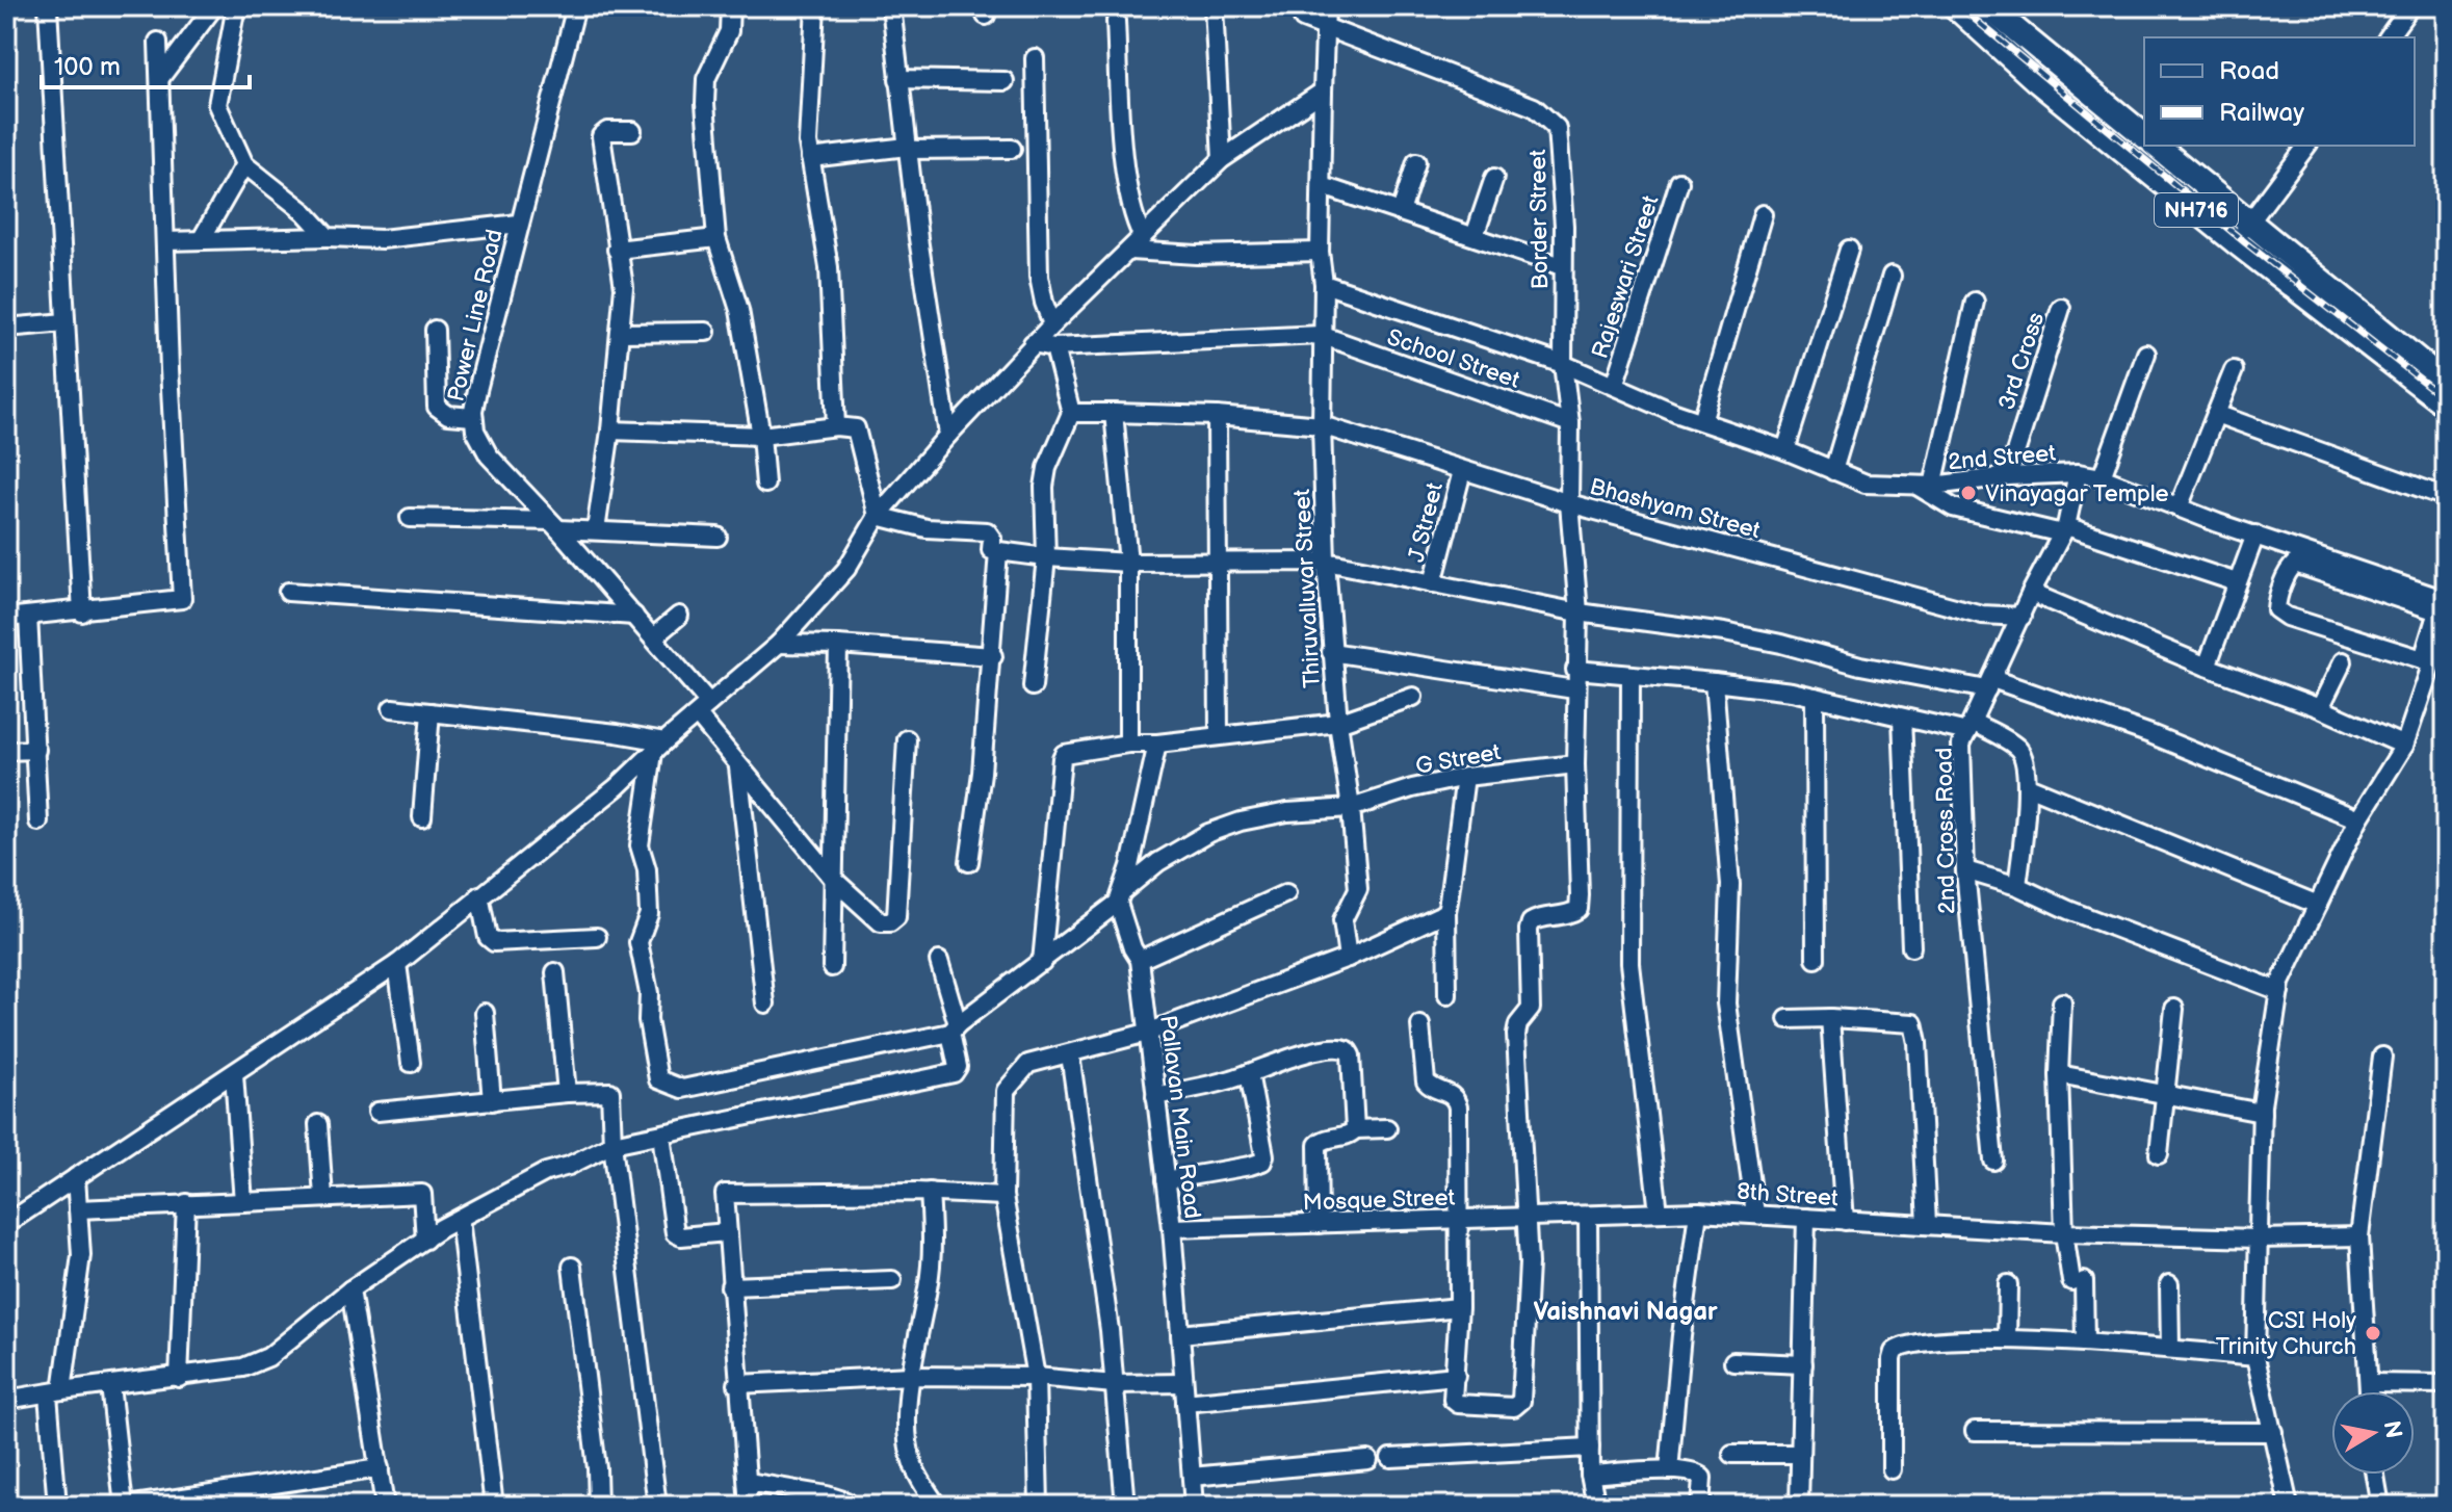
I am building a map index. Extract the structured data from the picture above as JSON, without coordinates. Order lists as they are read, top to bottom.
{
  "streets": {
    "highway": ["NH716"],
    "street": [
      "Border Street",
      "Rajeswari Street",
      "Power Line Road",
      "School Street",
      "3rd Cross",
      "2nd Street",
      "Bhashyam Street",
      "J Street",
      "Thiruvalluvar Street",
      "G Street",
      "2nd Cross Road",
      "Pallavan Main Road",
      "8th Street",
      "Mosque Street"
    ]
  },
  "crossings": [
    ["Border Street", "School Street"],
    ["Border Street", "2nd Street"],
    ["Border Street", "Bhashyam Street"],
    ["Border Street", "Thiruvalluvar Street"],
    ["Border Street", "G Street"],
    ["Border Street", "Mosque Street"],
    ["Rajeswari Street", "2nd Street"],
    ["School Street", "Thiruvalluvar Street"],
    ["3rd Cross", "2nd Street"],
    ["2nd Street", "Thiruvalluvar Street"],
    ["2nd Street", "2nd Cross Road"],
    ["Bhashyam Street", "J Street"],
    ["Bhashyam Street", "Thiruvalluvar Street"],
    ["Bhashyam Street", "2nd Cross Road"],
    ["Thiruvalluvar Street", "G Street"],
    ["G Street", "Pallavan Main Road"],
    ["Pallavan Main Road", "Mosque Street"],
    ["8th Street", "Mosque Street"]
  ],
  "districts": ["Vaishnavi Nagar"],
  "places": ["Vinayagar Temple", "CSI Holy Trinity Church"],
  "legend": ["Road", "Railway"],
  "scale_bar": "100 m",
  "north": "right"
}
